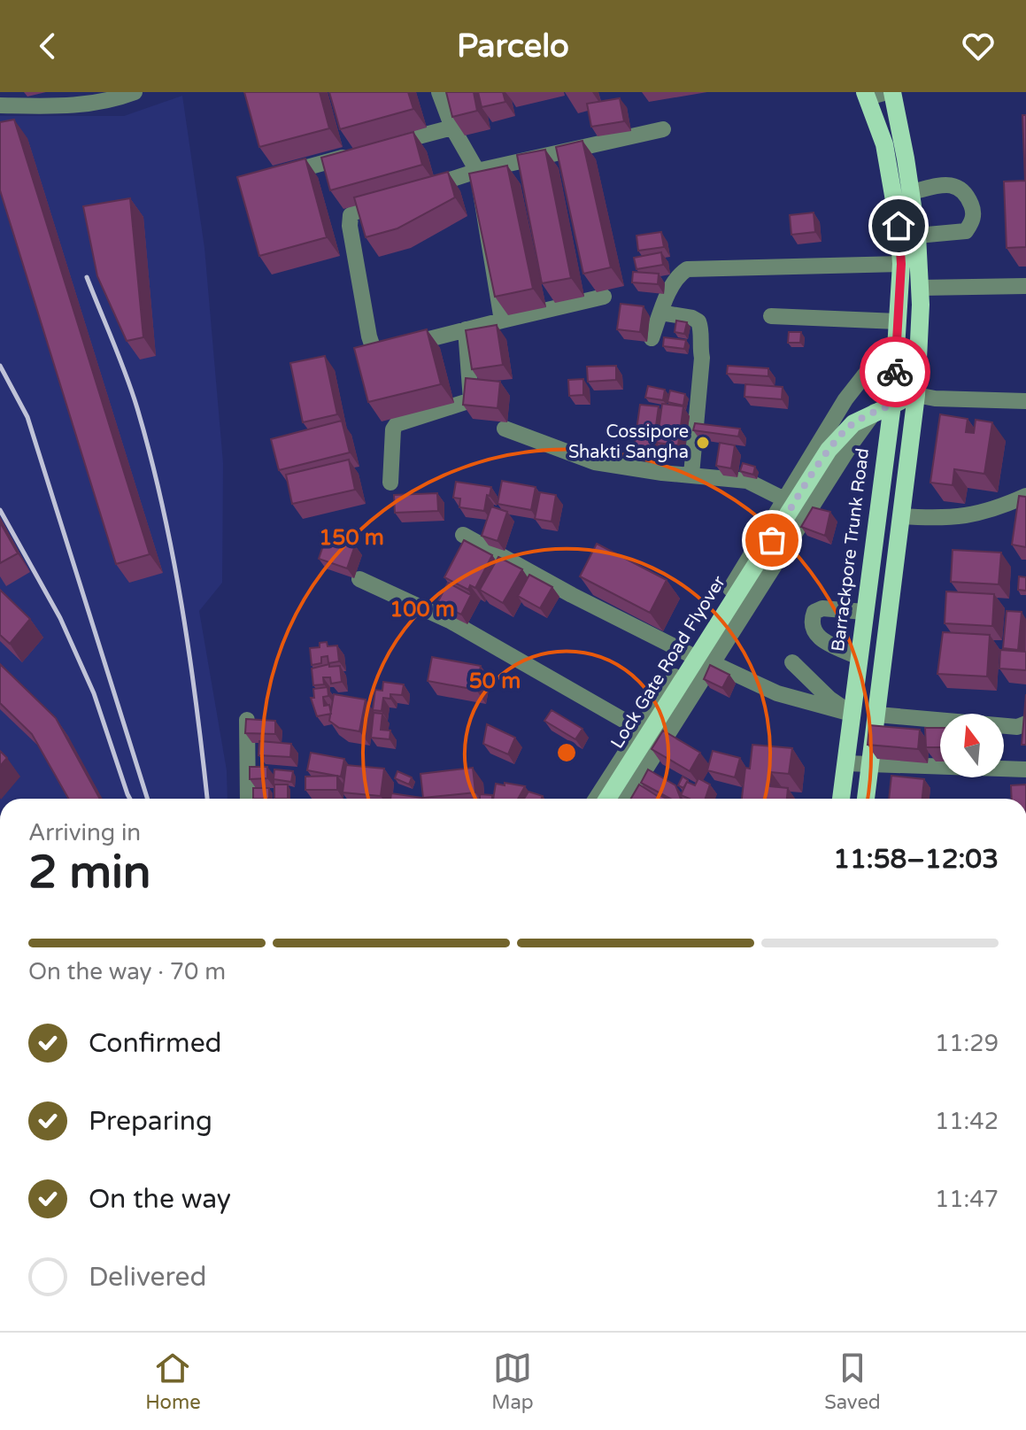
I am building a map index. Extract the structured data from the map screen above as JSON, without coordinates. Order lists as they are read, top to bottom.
{
  "streets": {
    "main road": ["Barrackpore Trunk Road", "Lock Gate Road Flyover"]
  },
  "crossings": [
    ["Barrackpore Trunk Road", "Lock Gate Road Flyover"]
  ],
  "places": ["Cossipore Shakti Sangha"],
  "north": "top",
  "page": {
    "header": "Parcelo",
    "heading": ["2 min", "Arriving in", "11:58–12:03"],
    "bar": "On the way · 70 m",
    "list": [
      ["Confirmed", "11:29"],
      ["Preparing", "11:42"],
      ["On the way", "11:47"],
      "Delivered"
    ],
    "tabs": ["Home", "Map", "Saved"]
  },
  "rings": ["150 m", "100 m", "50 m"]
}
